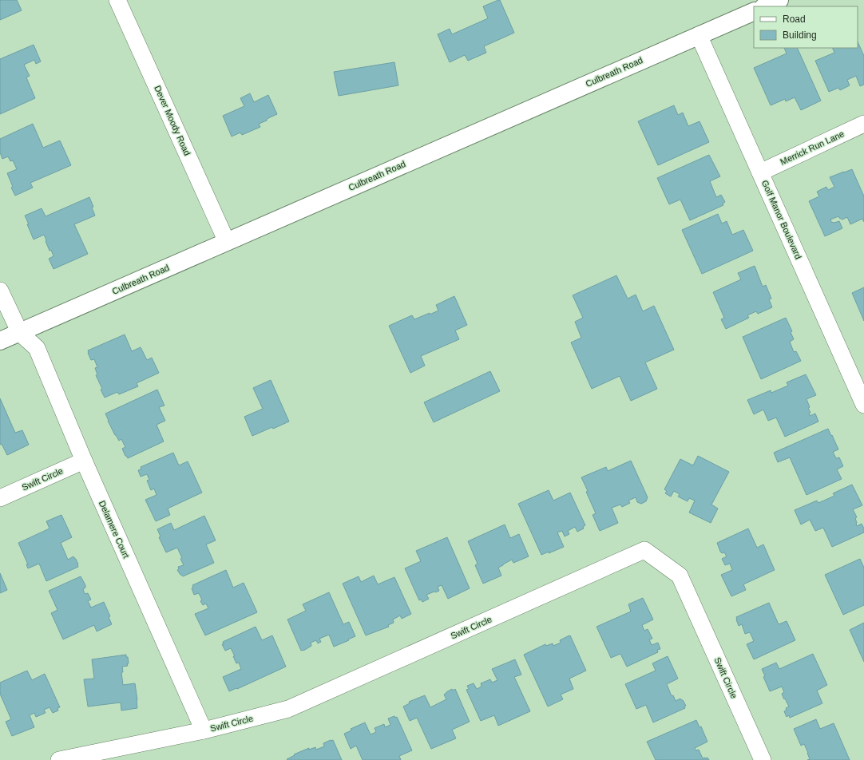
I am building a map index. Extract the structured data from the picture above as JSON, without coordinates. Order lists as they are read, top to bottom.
{
  "streets": {
    "street": [
      "Culbreath Road",
      "Dever Moody Road",
      "Merrick Run Lane",
      "Golf Manor Boulevard",
      "Swift Circle",
      "Delamere Court"
    ]
  },
  "crossings": [
    ["Culbreath Road", "Dever Moody Road"],
    ["Culbreath Road", "Golf Manor Boulevard"],
    ["Culbreath Road", "Delamere Court"],
    ["Merrick Run Lane", "Golf Manor Boulevard"],
    ["Swift Circle", "Delamere Court"]
  ],
  "legend": ["Road", "Building"]
}
